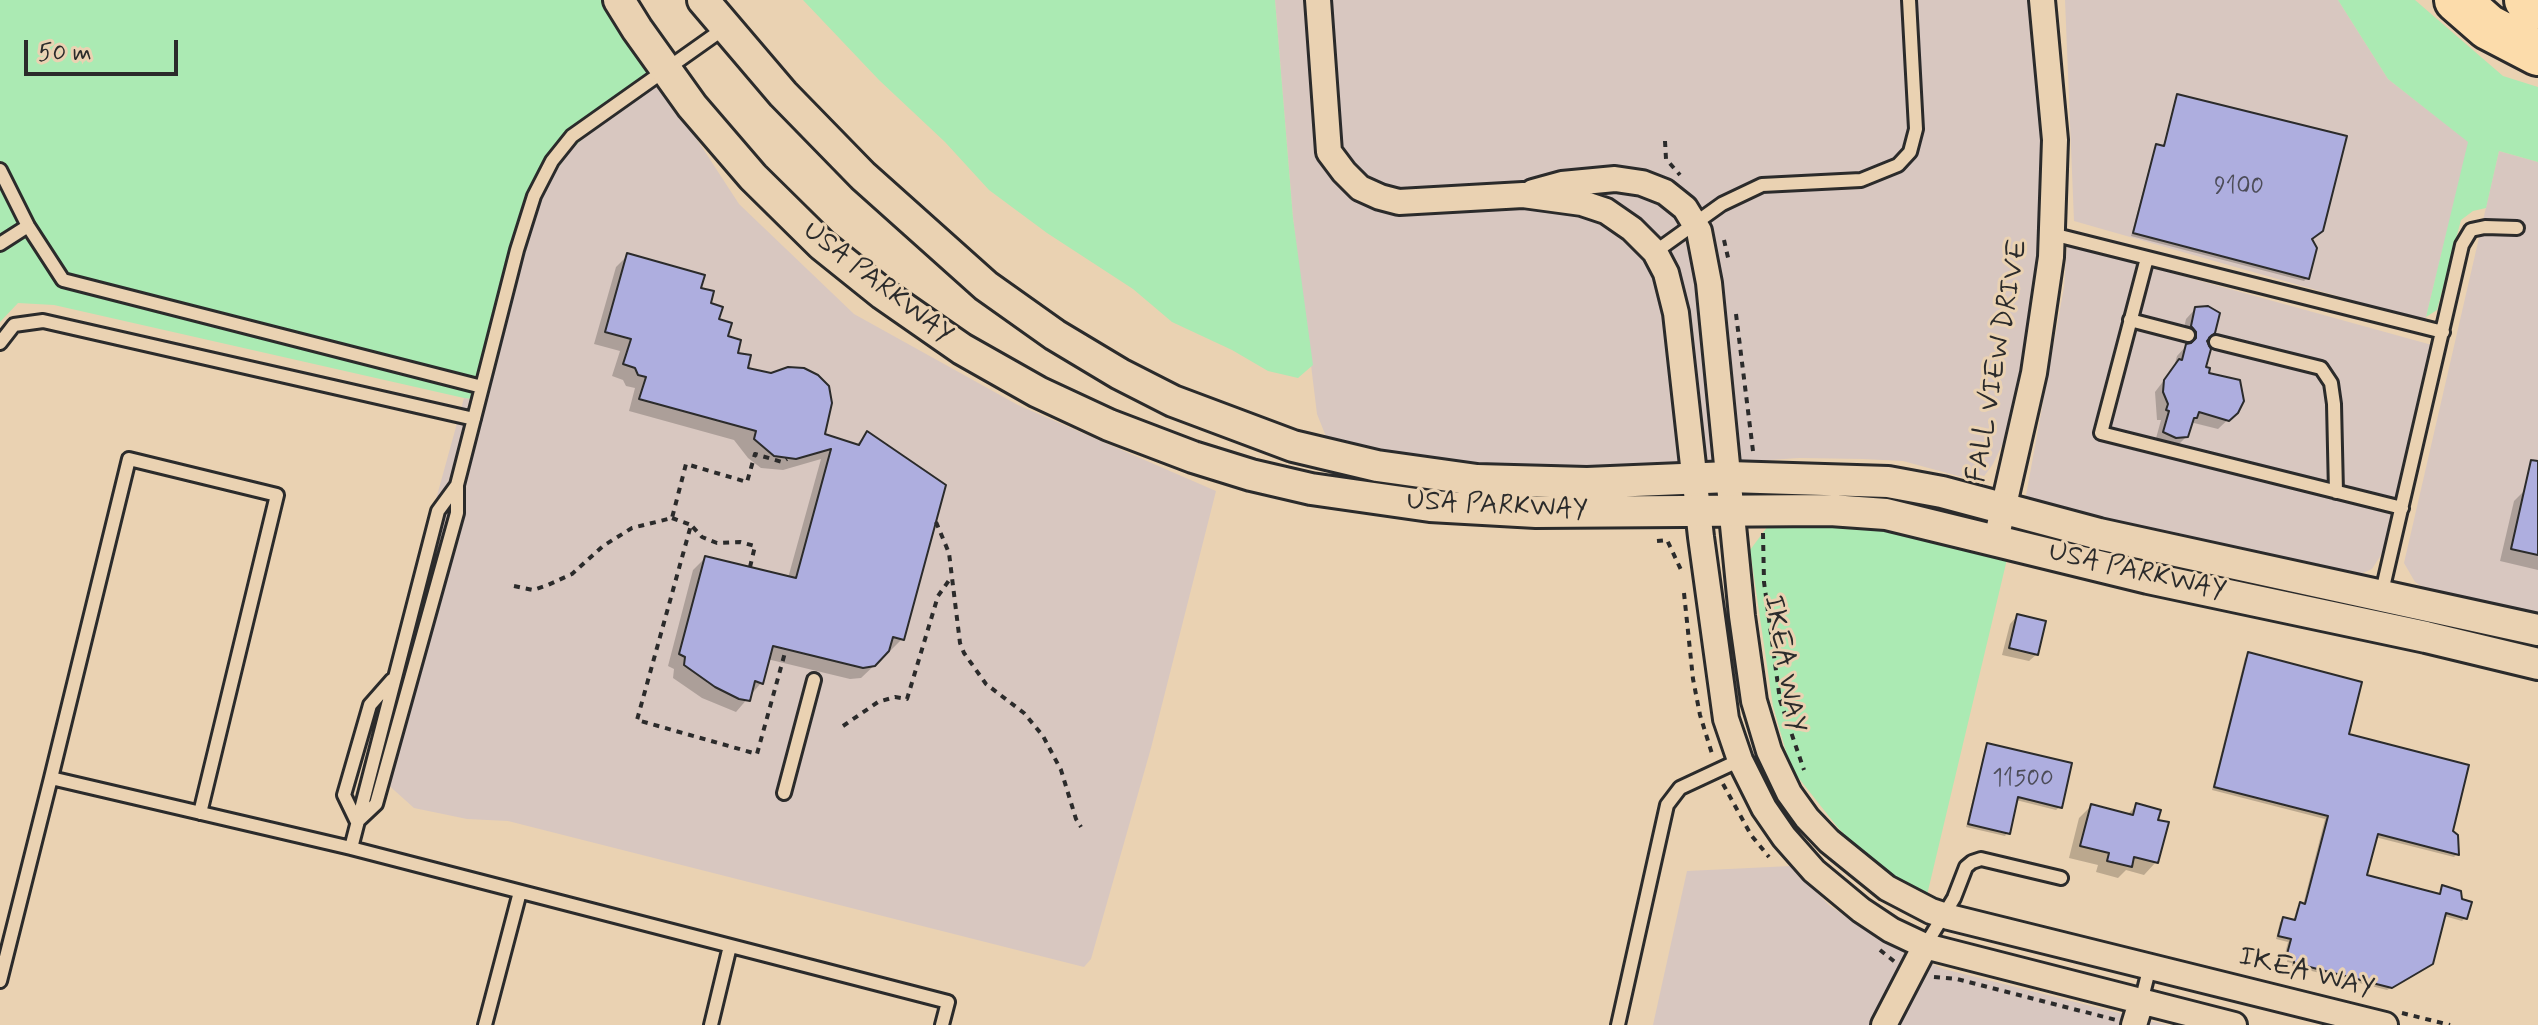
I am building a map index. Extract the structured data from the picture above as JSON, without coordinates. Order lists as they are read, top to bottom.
{
  "streets": {
    "street": ["USA PARKWAY", "FALL VIEW DRIVE", "IKEA WAY"]
  },
  "crossings": [
    ["USA PARKWAY", "FALL VIEW DRIVE"],
    ["USA PARKWAY", "IKEA WAY"]
  ],
  "house_numbers": ["9100", "11500"],
  "scale_bar": "50 m"
}
